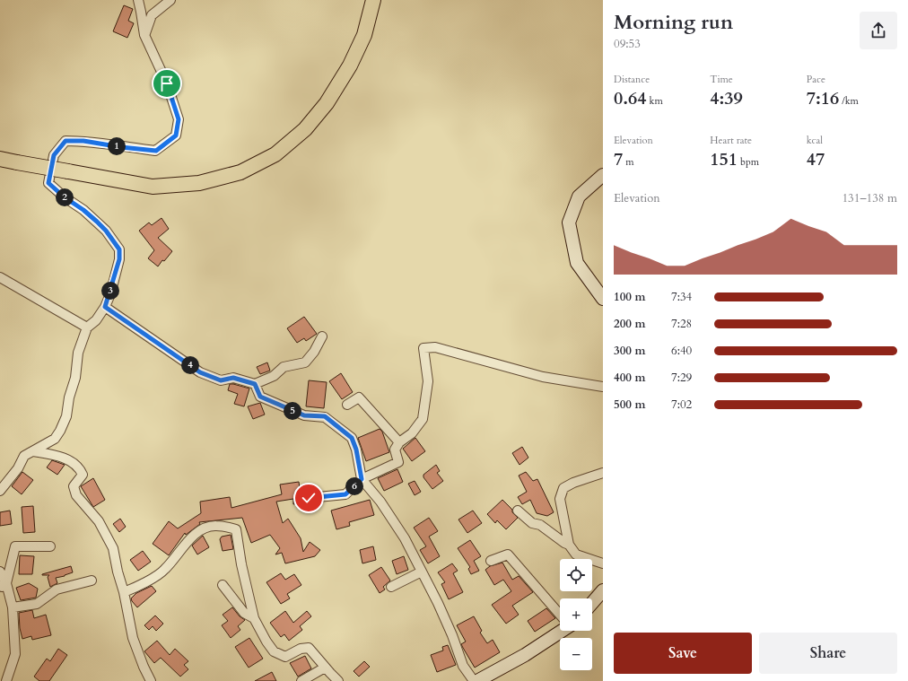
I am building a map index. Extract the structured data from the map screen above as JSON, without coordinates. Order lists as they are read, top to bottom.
{
  "page": {
    "heading": ["Morning run", "09:53"],
    "stats": [
      ["Distance", "0.64 km"],
      ["Time", "4:39"],
      ["Pace", "7:16 /km"],
      ["Elevation", "7 m"],
      ["Heart rate", "151 bpm"],
      ["kcal", "47"]
    ],
    "pins": [
      "1",
      "2",
      "3",
      "4",
      "5",
      "6"
    ],
    "chart": ["Elevation", "131–138 m"],
    "list": [
      {
        "name": "100 m",
        "note": "7:34"
      },
      {
        "name": "200 m",
        "note": "7:28"
      },
      {
        "name": "300 m",
        "note": "6:40"
      },
      {
        "name": "400 m",
        "note": "7:29"
      },
      {
        "name": "500 m",
        "note": "7:02"
      }
    ],
    "map_buttons": ["+", "−"],
    "buttons": ["Save", "Share"]
  }
}
